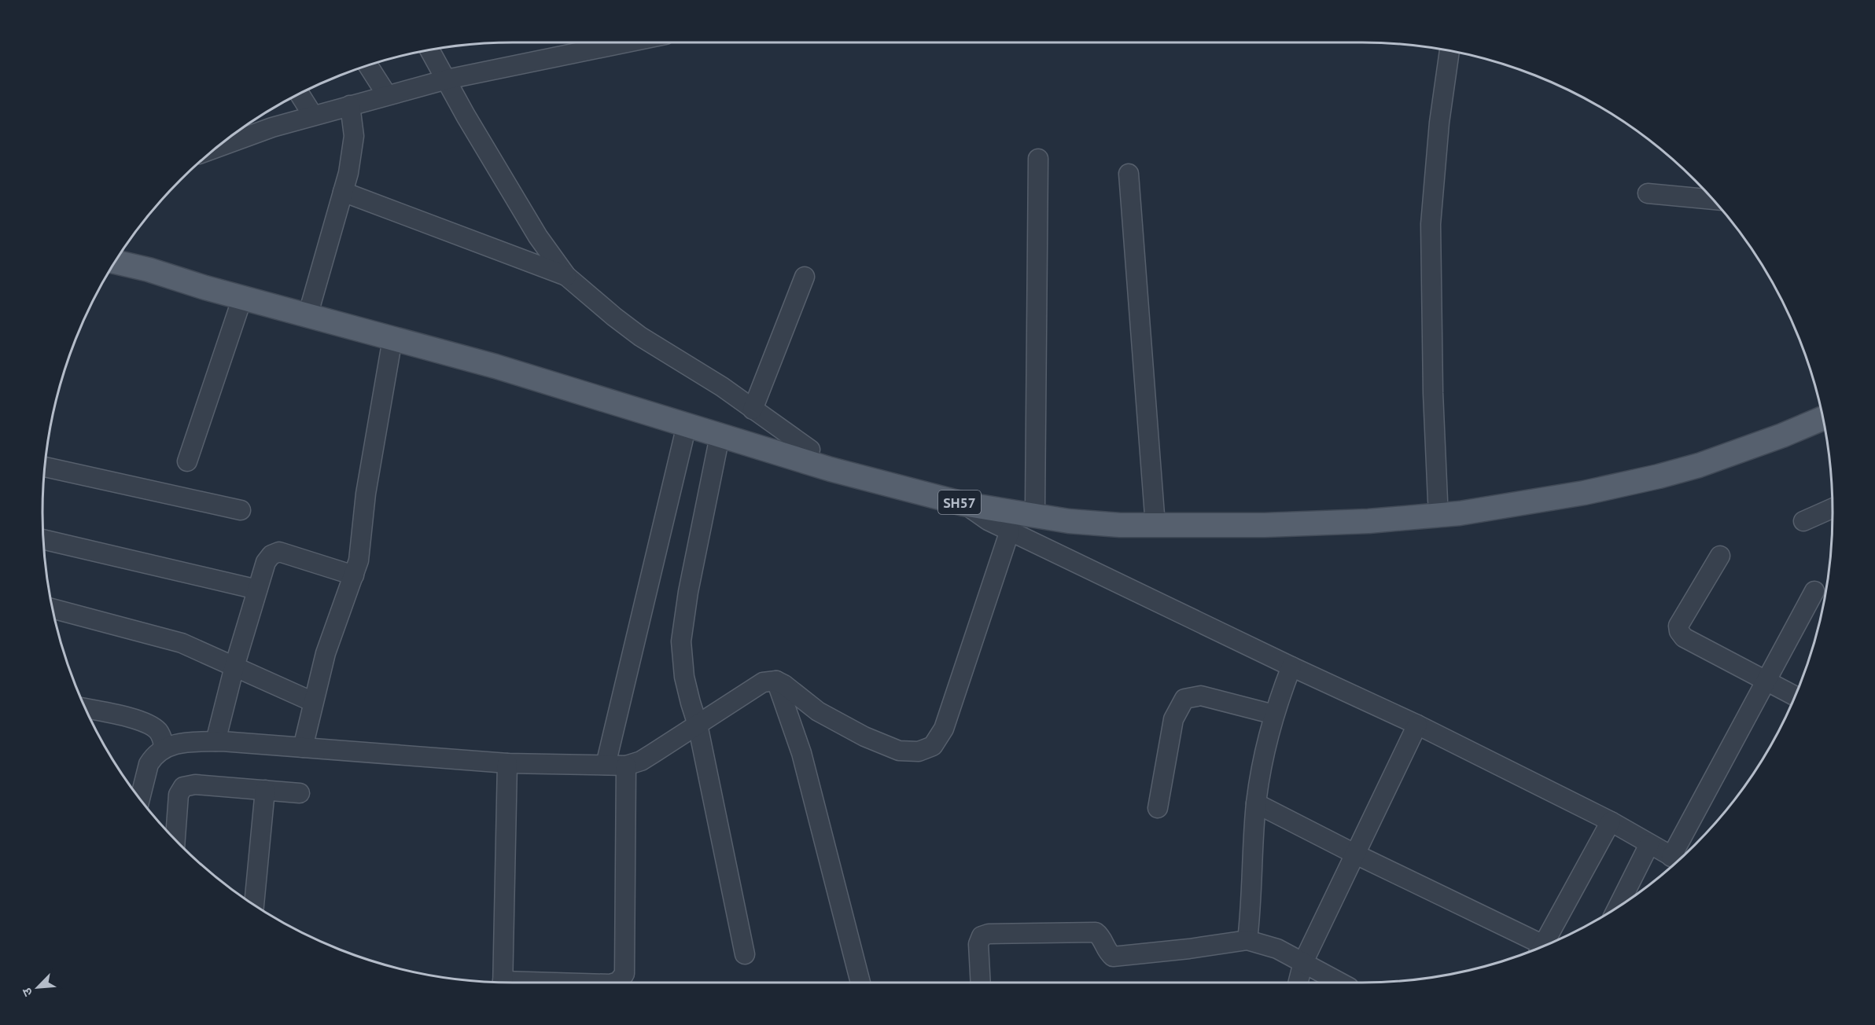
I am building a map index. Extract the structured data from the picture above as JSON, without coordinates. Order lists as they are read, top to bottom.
{
  "streets": {
    "main road": ["SH57"]
  },
  "north": "bottom left"
}
